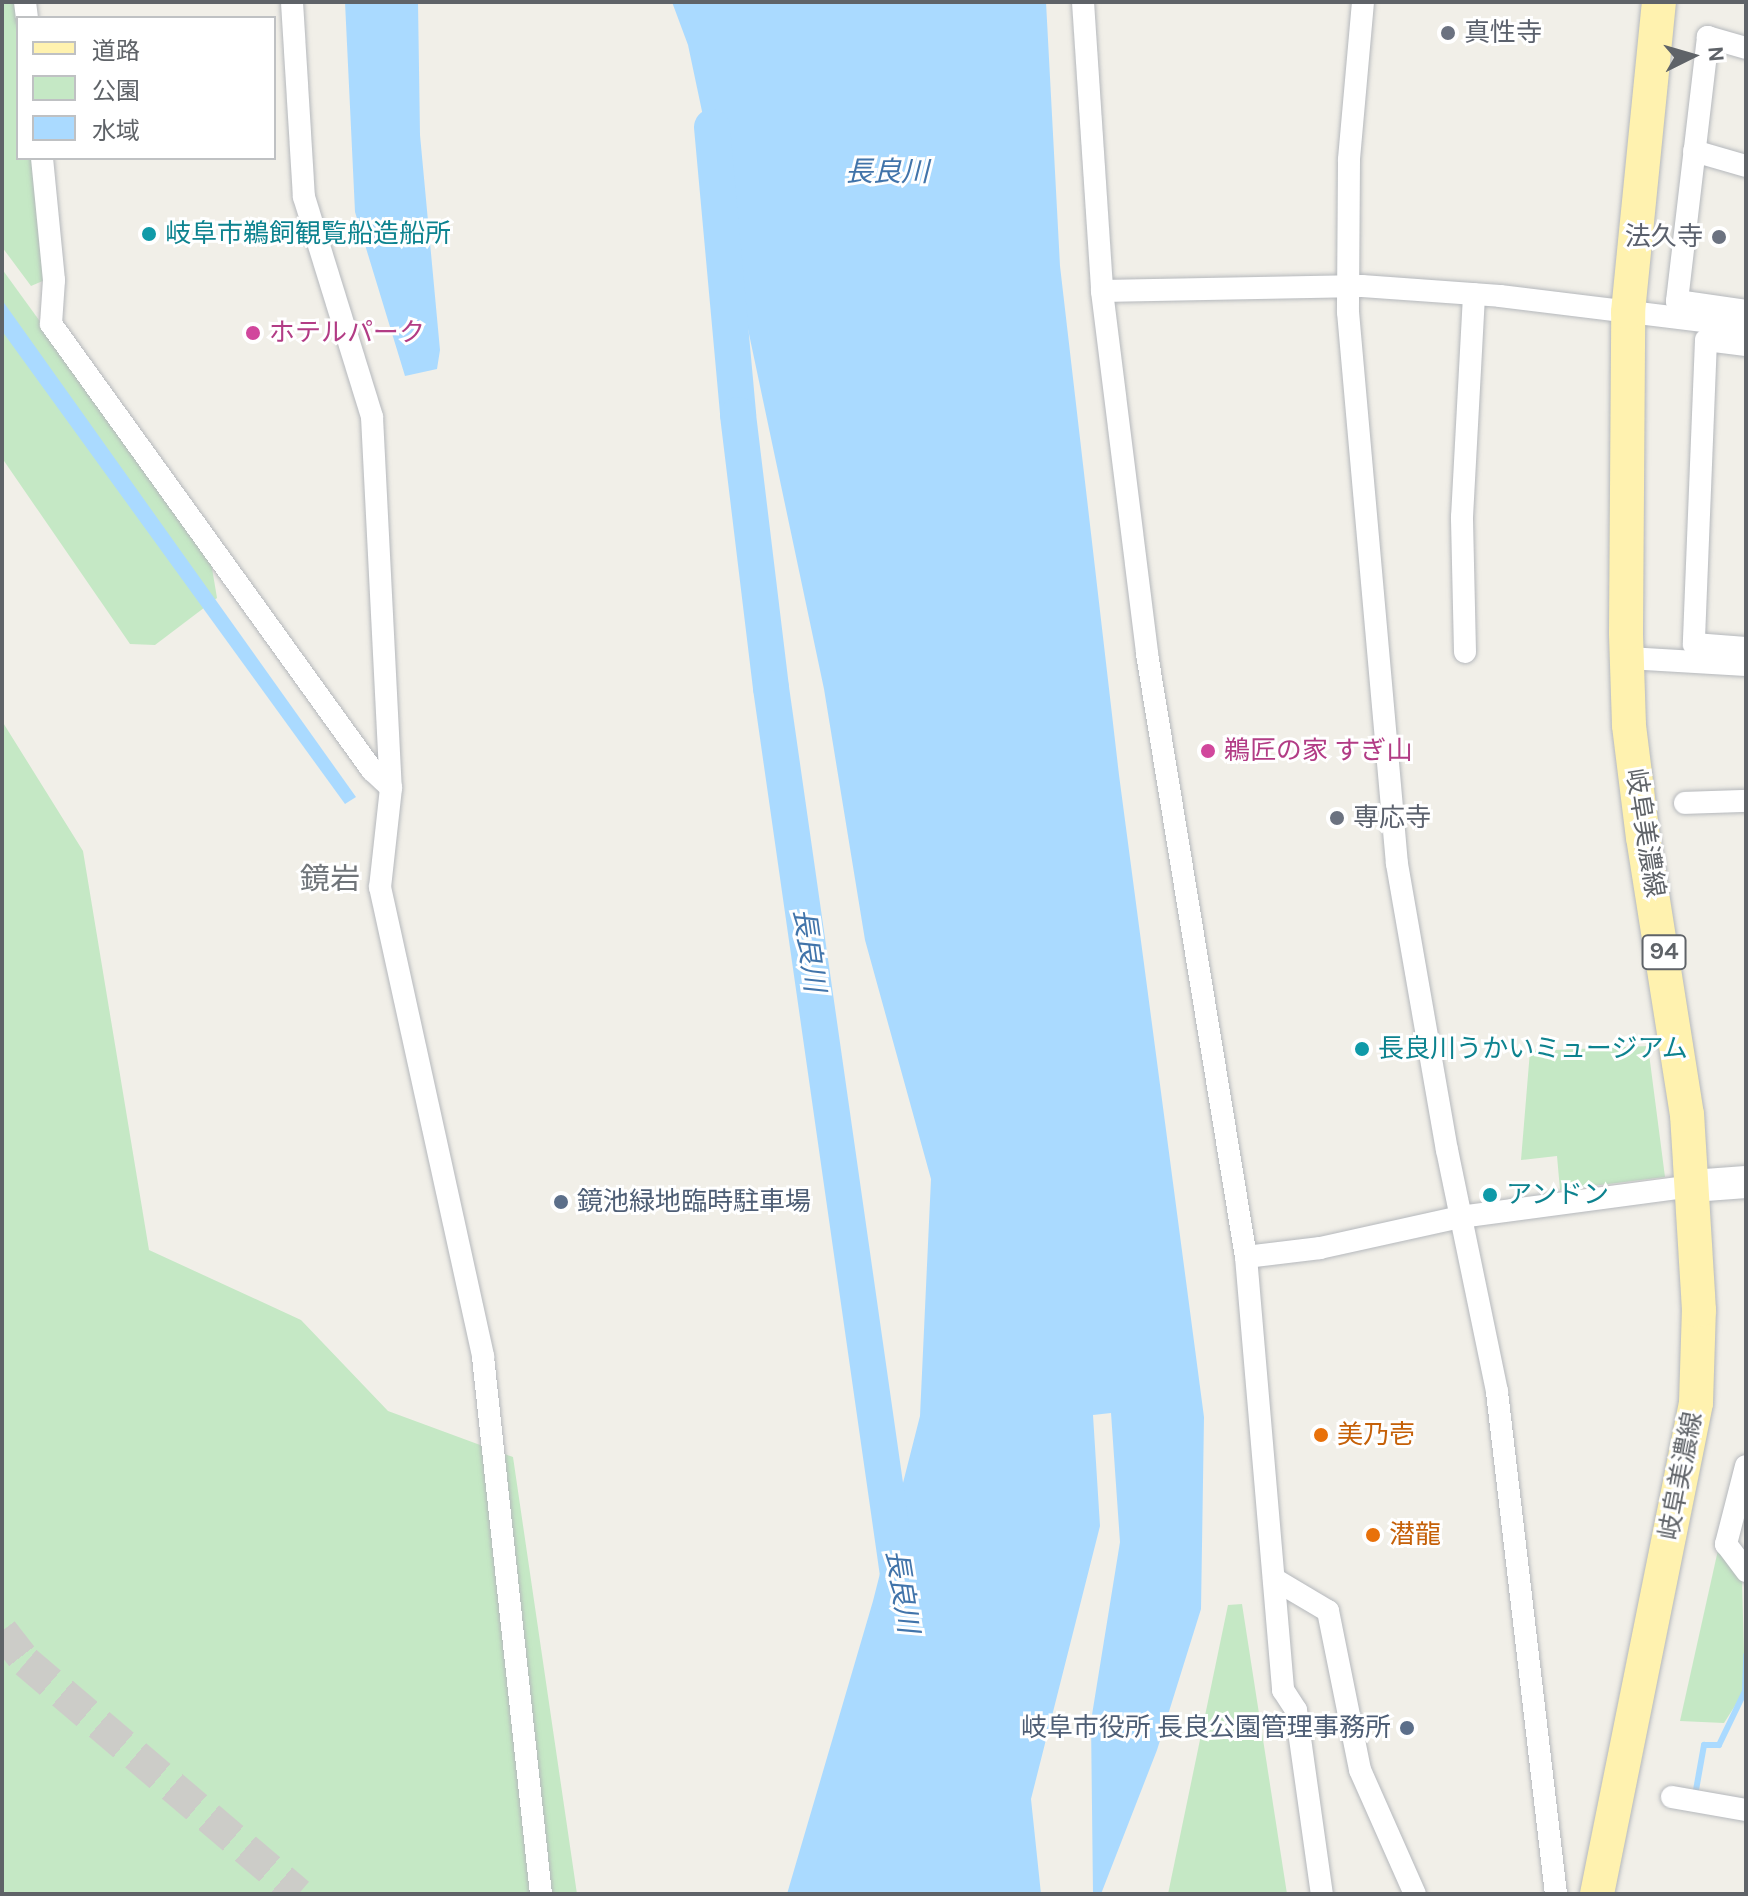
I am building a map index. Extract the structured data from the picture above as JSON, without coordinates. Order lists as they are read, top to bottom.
{
  "streets": {
    "main road": ["岐阜美濃線", "94"]
  },
  "districts": ["鏡岩"],
  "water": ["長良川"],
  "places": [
    "真性寺",
    "岐阜市鵜飼観覧船造船所",
    "法久寺",
    "ホテルパーク",
    "鵜匠の家 すぎ山",
    "専応寺",
    "長良川うかいミュージアム",
    "アンドン",
    "鏡池緑地臨時駐車場",
    "美乃壱",
    "潜龍",
    "岐阜市役所 長良公園管理事務所"
  ],
  "legend": ["道路", "公園", "水域"],
  "north": "right"
}
